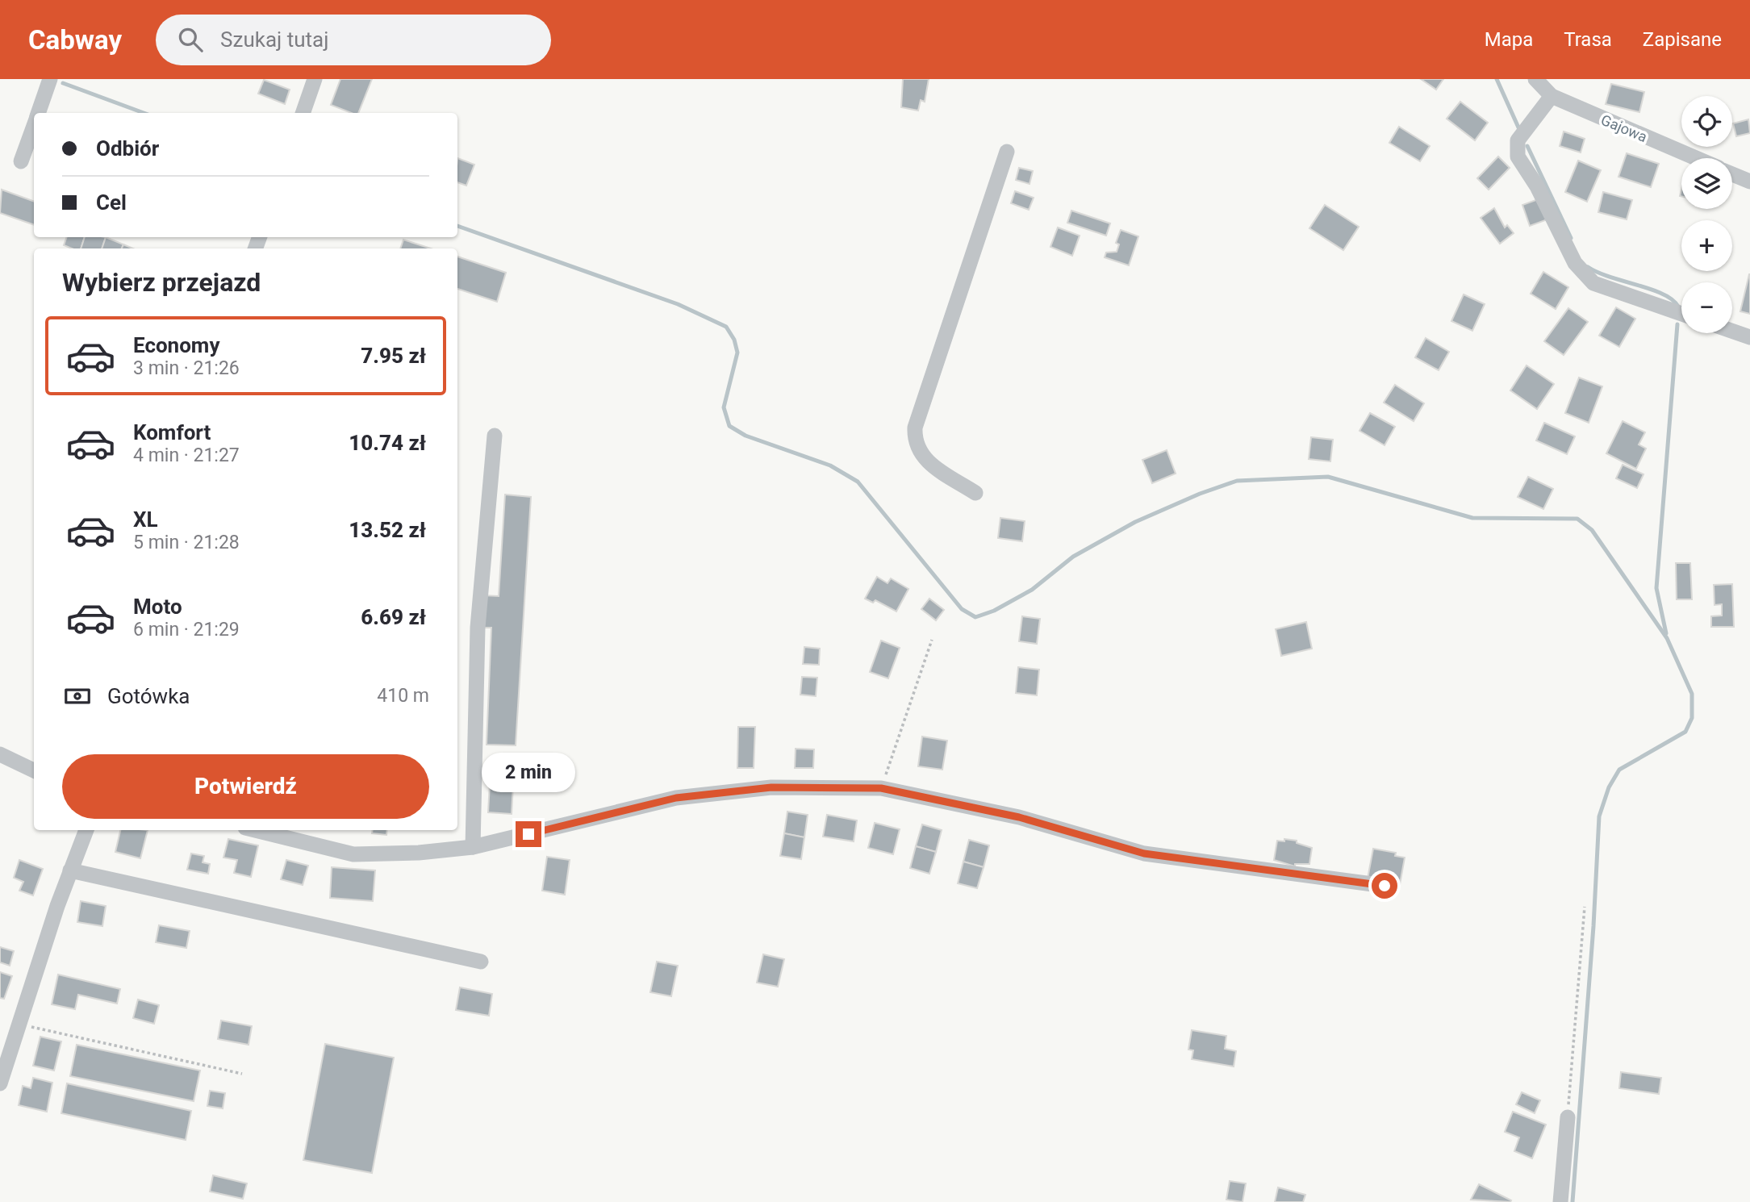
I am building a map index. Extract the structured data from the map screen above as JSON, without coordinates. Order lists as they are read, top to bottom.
{
  "streets": {
    "street": ["Gajowa"]
  },
  "page": {
    "header": "Cabway",
    "search": "Szukaj tutaj",
    "nav": ["Mapa", "Trasa", "Zapisane"],
    "map_buttons": ["+", "−"],
    "banner": ["Odbiór", "Cel"],
    "heading": "Wybierz przejazd",
    "list": [
      {
        "name": "Economy",
        "note": "3 min · 21:26",
        "value": "7.95 zł"
      },
      {
        "name": "Komfort",
        "note": "4 min · 21:27",
        "value": "10.74 zł"
      },
      {
        "name": "XL",
        "note": "5 min · 21:28",
        "value": "13.52 zł"
      },
      {
        "name": "Moto",
        "note": "6 min · 21:29",
        "value": "6.69 zł"
      }
    ],
    "pay": ["Gotówka", "410 m"],
    "buttons": "Potwierdź",
    "bubble": "2 min"
  }
}
